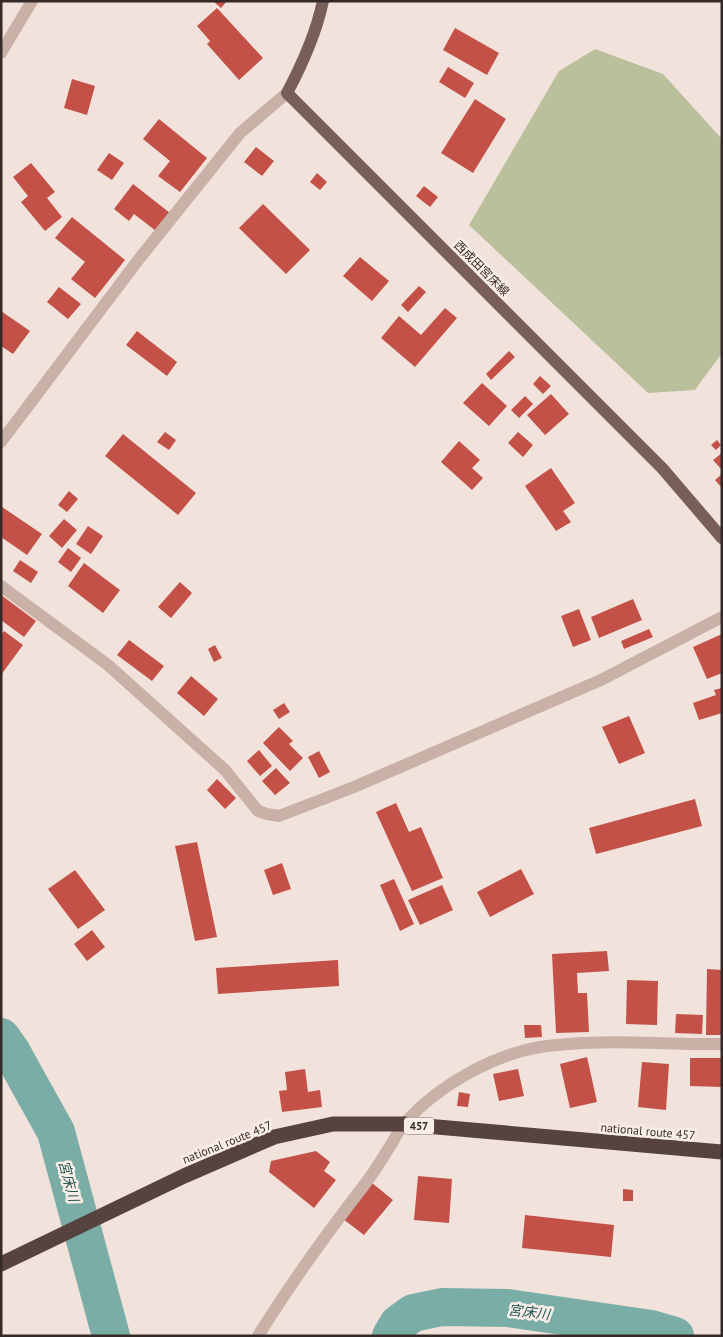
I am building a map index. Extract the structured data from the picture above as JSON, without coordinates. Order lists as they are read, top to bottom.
{
  "streets": {
    "highway": ["457", "national route 457"],
    "main road": ["西成田宮床線"]
  },
  "water": ["宮床川"]
}
